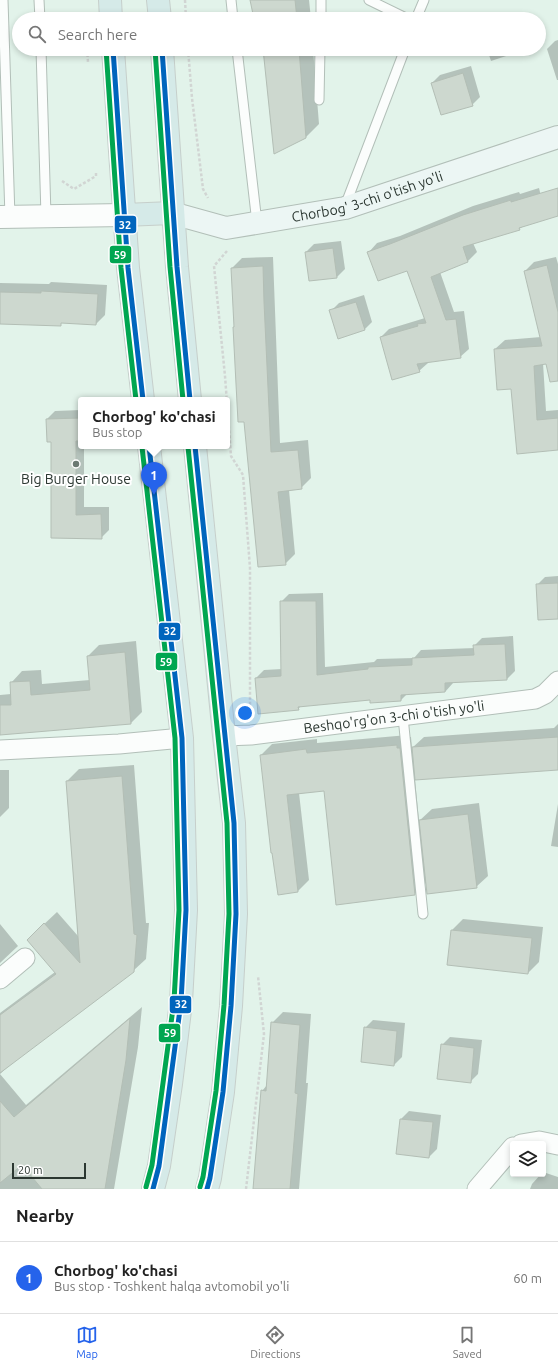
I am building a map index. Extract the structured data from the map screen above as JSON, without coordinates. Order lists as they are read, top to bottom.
{
  "streets": {
    "main road": ["Chorbog' 3-chi o'tish yo'li"],
    "street": ["Beshqo'rg'on 3-chi o'tish yo'li"]
  },
  "places": ["Big Burger House"],
  "lines": ["transit line 32", "transit line 59"],
  "scale_bar": "20 m",
  "page": {
    "search": "Search here",
    "popup": ["Chorbog' ko'chasi", "Bus stop"],
    "pins": "1",
    "scale": "20 m",
    "heading": "Nearby",
    "list": [
      {
        "mark": "1",
        "name": "Chorbog' ko'chasi",
        "note": "Bus stop · Toshkent halqa avtomobil yo'li",
        "value": "60 m"
      }
    ],
    "nav": ["Map", "Directions", "Saved"]
  }
}
